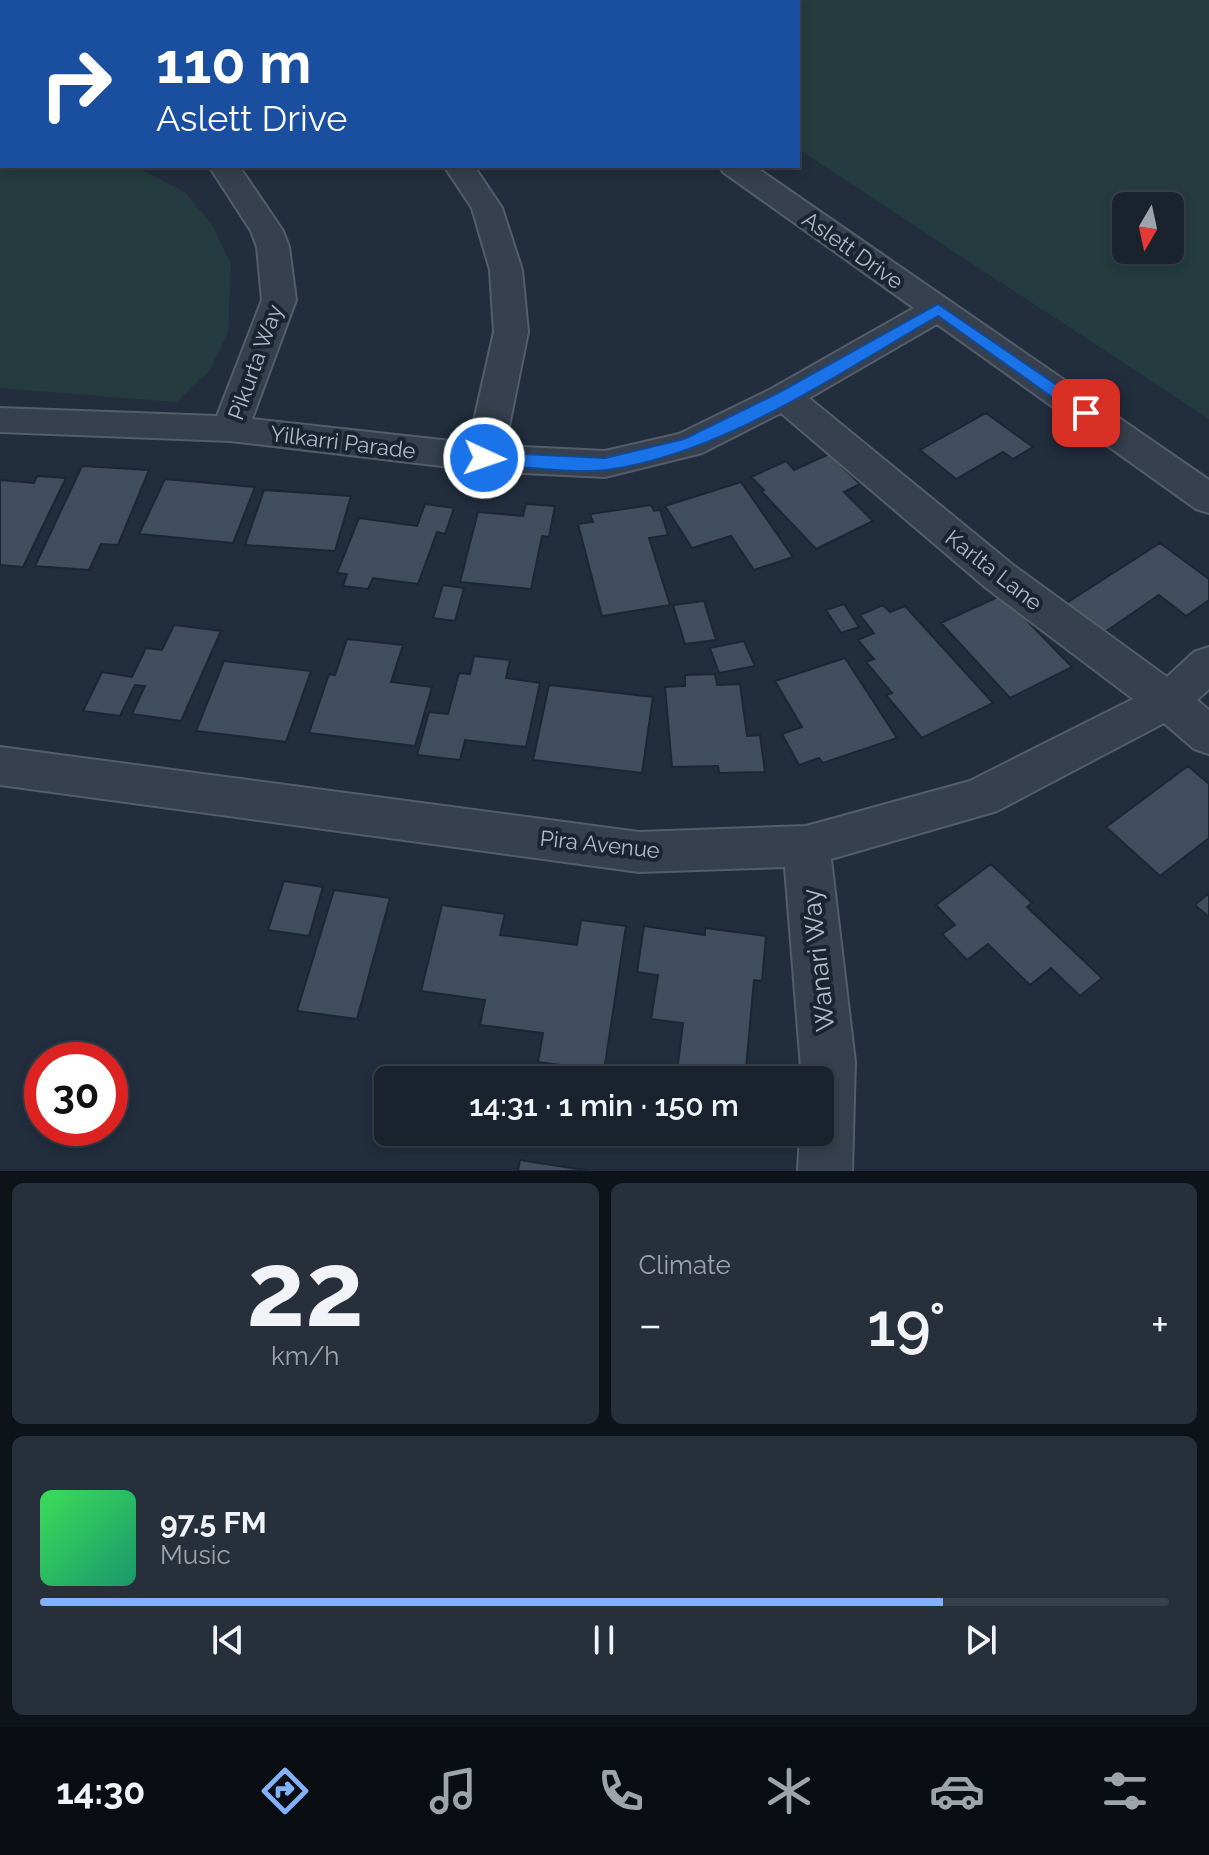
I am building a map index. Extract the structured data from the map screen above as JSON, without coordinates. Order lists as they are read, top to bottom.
{
  "streets": {
    "street": [
      "Aslett Drive",
      "Pikurta Way",
      "Yilkarri Parade",
      "Karlta Lane",
      "Pira Avenue",
      "Wanari Way"
    ]
  },
  "crossings": [
    ["Aslett Drive", "Yilkarri Parade"],
    ["Pikurta Way", "Yilkarri Parade"],
    ["Yilkarri Parade", "Karlta Lane"],
    ["Karlta Lane", "Pira Avenue"],
    ["Pira Avenue", "Wanari Way"]
  ],
  "north": "bottom",
  "page": {
    "turn": ["110 m", "Aslett Drive"],
    "limit": "30",
    "trip": "14:31 · 1 min · 150 m",
    "tile": [
      ["22", "km/h"],
      "Climate"
    ],
    "heat": ["−", "19°", "+"],
    "song": ["97.5 FM", "Music"],
    "tabs": "14:30"
  }
}
